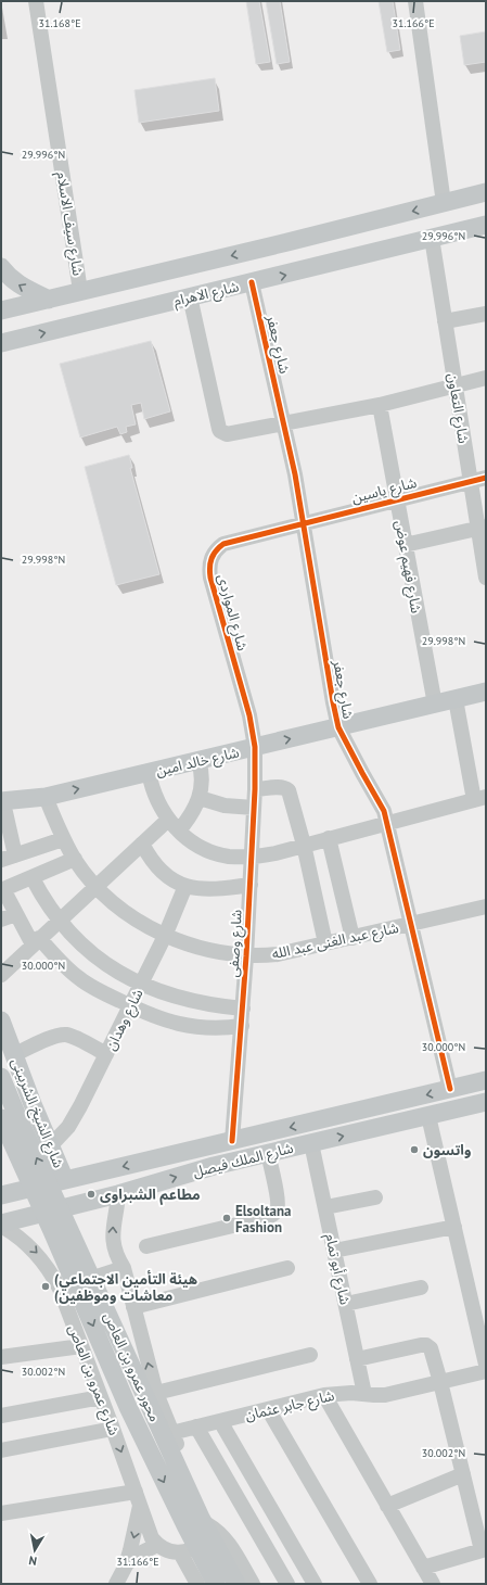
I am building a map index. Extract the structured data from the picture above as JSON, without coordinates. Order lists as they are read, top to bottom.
{
  "streets": {
    "main road": [
      "شارع الاهرام",
      "شارع خالد امين",
      "شارع الشيخ الشربينى",
      "شارع الملك فيصل",
      "محور عمرو بن العاص"
    ],
    "street": [
      "شارع سيف الاسلام",
      "شارع جعفر",
      "شارع التعاون",
      "شارع ياسين",
      "شارع فهيم عوض",
      "شارع المواردى",
      "شارع عبد الغنى عبد الله",
      "شارع وصفى",
      "شارع وهدان",
      "شارع أبو تمام",
      "شارع عمرو بن العاص",
      "شارع جابر عثمان"
    ]
  },
  "crossings": [
    ["شارع الاهرام", "شارع جعفر"],
    ["شارع الاهرام", "شارع التعاون"],
    ["شارع جعفر", "شارع ياسين"],
    ["شارع جعفر", "شارع المواردى"],
    ["شارع جعفر", "شارع خالد امين"],
    ["شارع جعفر", "شارع عبد الغنى عبد الله"],
    ["شارع جعفر", "شارع الملك فيصل"],
    ["شارع التعاون", "شارع ياسين"],
    ["شارع ياسين", "شارع فهيم عوض"],
    ["شارع ياسين", "شارع المواردى"],
    ["شارع فهيم عوض", "شارع خالد امين"],
    ["شارع المواردى", "شارع خالد امين"],
    ["شارع المواردى", "شارع وصفى"],
    ["شارع خالد امين", "شارع عبد الغنى عبد الله"],
    ["شارع خالد امين", "شارع وصفى"],
    ["شارع عبد الغنى عبد الله", "شارع وصفى"],
    ["شارع عبد الغنى عبد الله", "شارع وهدان"],
    ["شارع وصفى", "شارع الملك فيصل"],
    ["شارع وهدان", "شارع الشيخ الشربينى"],
    ["شارع الشيخ الشربينى", "شارع الملك فيصل"],
    ["شارع الملك فيصل", "شارع أبو تمام"],
    ["شارع الملك فيصل", "شارع عمرو بن العاص"],
    ["شارع أبو تمام", "شارع جابر عثمان"]
  ],
  "one_way": ["شارع خالد امين"],
  "places": [
    "واتسون",
    "مطاعم الشبراوى",
    "Elsoltana Fashion",
    "(هيئة التأمين الاجتماعي (معاشات وموظفين"
  ],
  "north": "bottom",
  "coordinates": [
    "31.168°E",
    "31.166°E",
    "29.996°N",
    "29.998°N",
    "30.000°N",
    "30.002°N"
  ]
}
